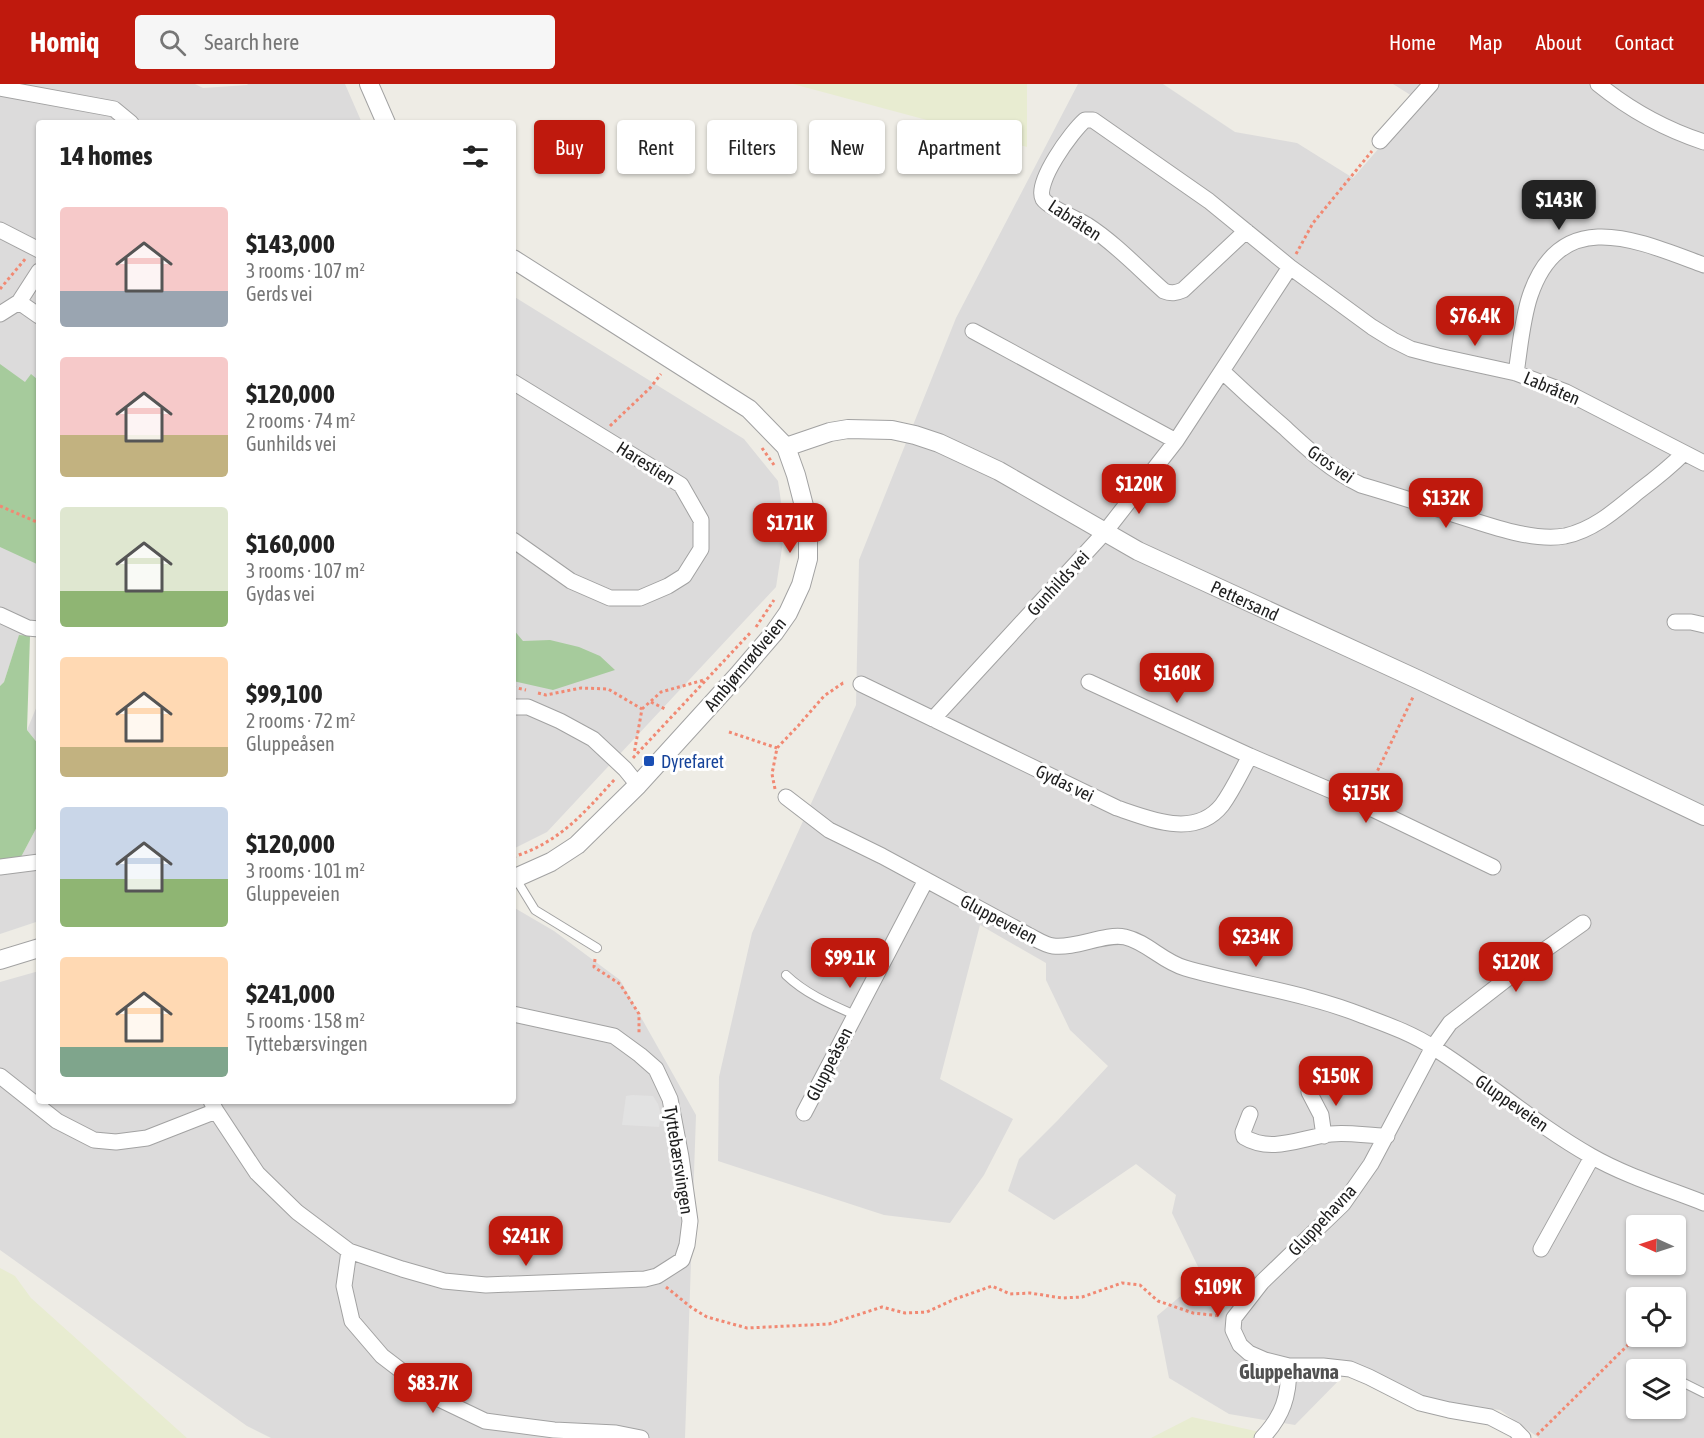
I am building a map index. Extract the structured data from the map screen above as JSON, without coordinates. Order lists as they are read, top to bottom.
{
  "streets": {
    "street": [
      "Labråten",
      "Harestien",
      "Gros vei",
      "Gunhilds vei",
      "Pettersand",
      "Ambjørnrødveien",
      "Gydas vei",
      "Gluppeveien",
      "Gluppeåsen",
      "Tyttebærsvingen",
      "Gluppehavna"
    ]
  },
  "crossings": [
    ["Labråten", "Gros vei"],
    ["Labråten", "Gunhilds vei"],
    ["Gros vei", "Gunhilds vei"],
    ["Gunhilds vei", "Pettersand"],
    ["Gunhilds vei", "Gydas vei"],
    ["Pettersand", "Ambjørnrødveien"],
    ["Gluppeveien", "Gluppeåsen"],
    ["Gluppeveien", "Gluppehavna"]
  ],
  "districts": ["Gluppehavna"],
  "places": {
    "transit": ["Dyrefaret"]
  },
  "north": "left",
  "page": {
    "header": "Homiq",
    "search": "Search here",
    "nav": [
      "Home",
      "Map",
      "About",
      "Contact"
    ],
    "chip": [
      "Buy",
      "Rent",
      "Filters",
      "New",
      "Apartment"
    ],
    "heading": "14 homes",
    "price": [
      "$143K",
      "$76.4K",
      "$120K",
      "$132K",
      "$171K",
      "$160K",
      "$175K",
      "$234K",
      "$99.1K",
      "$120K",
      "$150K",
      "$241K",
      "$109K",
      "$83.7K"
    ],
    "list": [
      {
        "name": "$143,000",
        "note": "3 rooms · 107 m² · Gerds vei"
      },
      {
        "name": "$120,000",
        "note": "2 rooms · 74 m² · Gunhilds vei"
      },
      {
        "name": "$160,000",
        "note": "3 rooms · 107 m² · Gydas vei"
      },
      {
        "name": "$99,100",
        "note": "2 rooms · 72 m² · Gluppeåsen"
      },
      {
        "name": "$120,000",
        "note": "3 rooms · 101 m² · Gluppeveien"
      },
      {
        "name": "$241,000",
        "note": "5 rooms · 158 m² · Tyttebærsvingen"
      }
    ]
  }
}
